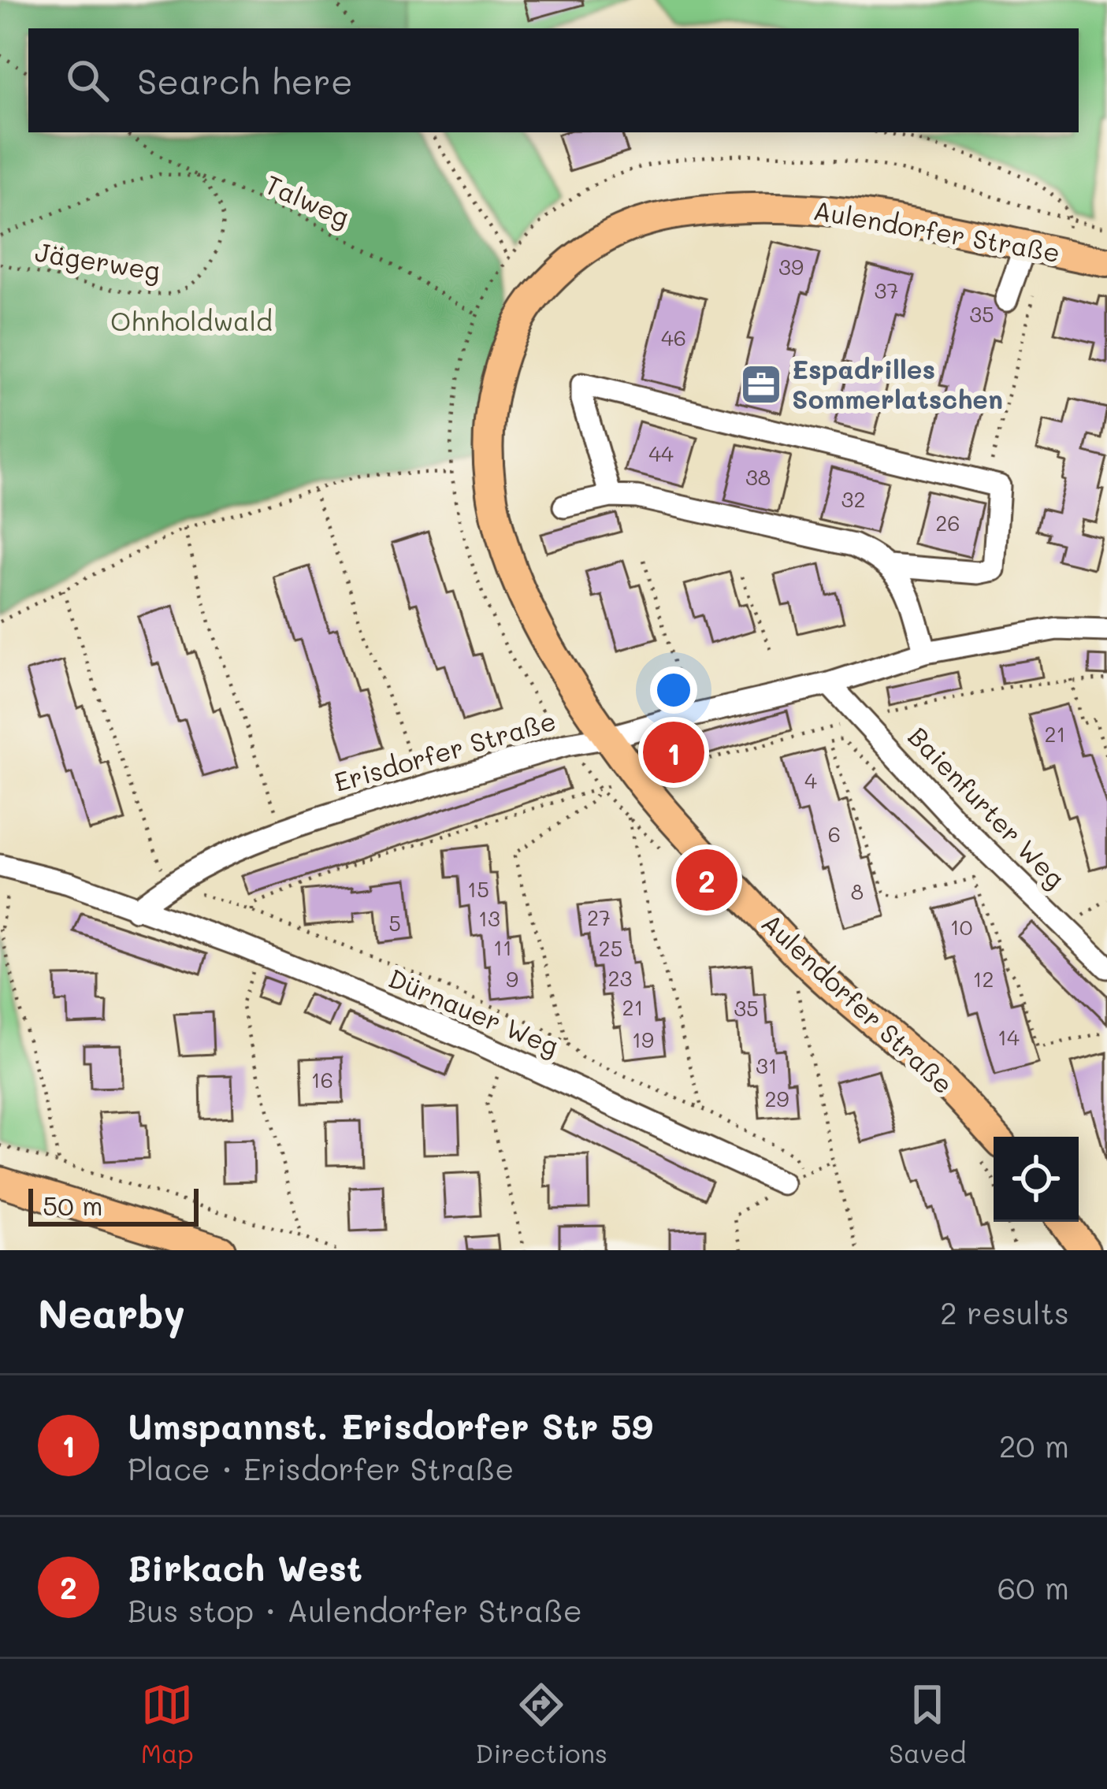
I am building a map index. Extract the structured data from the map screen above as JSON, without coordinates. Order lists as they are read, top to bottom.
{
  "streets": {
    "main road": ["Aulendorfer Straße"],
    "street": ["Erisdorfer Straße", "Baienfurter Weg", "Dürnauer Weg"],
    "path": ["Talweg", "Jägerweg"]
  },
  "crossings": [
    ["Talweg", "Jägerweg"],
    ["Aulendorfer Straße", "Erisdorfer Straße"],
    ["Erisdorfer Straße", "Baienfurter Weg"],
    ["Erisdorfer Straße", "Dürnauer Weg"]
  ],
  "parks": ["Ohnholdwald"],
  "places": {
    "office": ["Espadrilles Sommerlatschen"]
  },
  "house_numbers": [
    "39",
    "37",
    "35",
    "46",
    "44",
    "38",
    "32",
    "26",
    "21",
    "4",
    "6",
    "15",
    "8",
    "27",
    "13",
    "5",
    "10",
    "11",
    "25",
    "23",
    "9",
    "12",
    "21",
    "35",
    "14",
    "19",
    "31",
    "16",
    "29"
  ],
  "scale_bar": "50 m",
  "page": {
    "search": "Search here",
    "pins": ["1", "2"],
    "scale": "50 m",
    "heading": ["Nearby", "2 results"],
    "list": [
      {
        "mark": "1",
        "name": "Umspannst. Erisdorfer Str 59",
        "note": "Place · Erisdorfer Straße",
        "value": "20 m"
      },
      {
        "mark": "2",
        "name": "Birkach West",
        "note": "Bus stop · Aulendorfer Straße",
        "value": "60 m"
      }
    ],
    "nav": ["Map", "Directions", "Saved"]
  }
}
